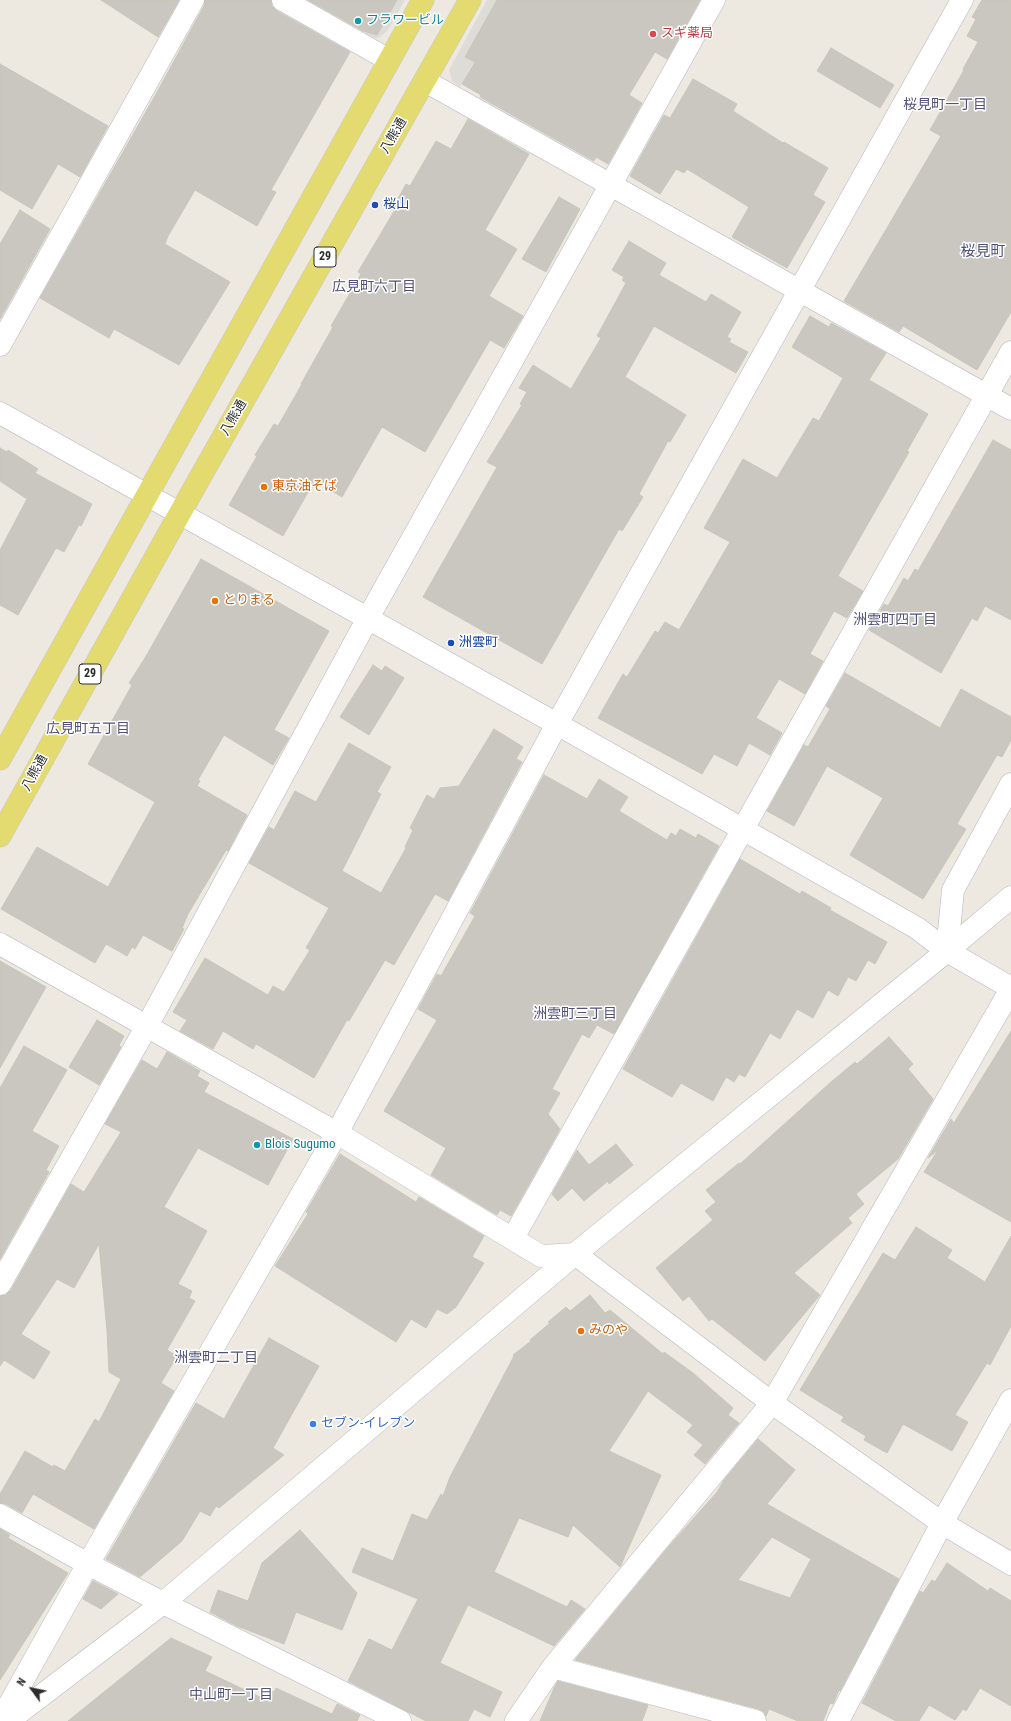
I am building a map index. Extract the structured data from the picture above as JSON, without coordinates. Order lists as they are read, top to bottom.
{
  "streets": {
    "main road": ["八熊通", "29"]
  },
  "districts": [
    "桜見町一丁目",
    "桜見町",
    "広見町六丁目",
    "洲雲町四丁目",
    "広見町五丁目",
    "洲雲町三丁目",
    "洲雲町二丁目",
    "中山町一丁目"
  ],
  "places": [
    "フラワービル",
    "スギ薬局",
    "桜山",
    "東京油そば",
    "とりまる",
    "洲雲町",
    "Blois Sugumo",
    "みのや",
    "セブン-イレブン"
  ],
  "north": "top left"
}
